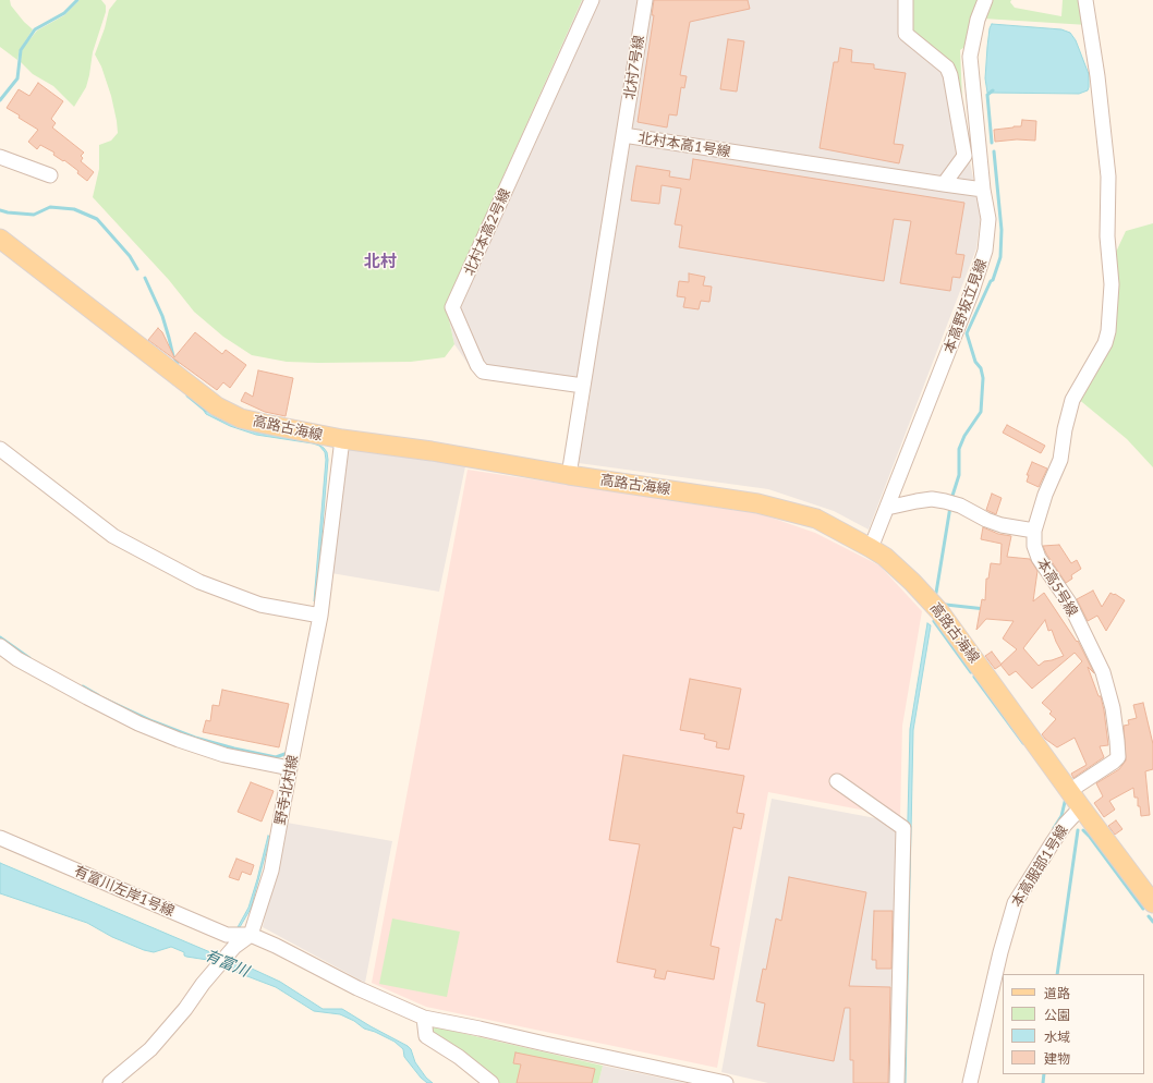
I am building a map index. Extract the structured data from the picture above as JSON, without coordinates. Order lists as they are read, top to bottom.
{
  "streets": {
    "main road": ["高路古海線"],
    "street": [
      "北村7号線",
      "北村本高1号線",
      "北村本高2号線",
      "本高野坂立見線",
      "本高5号線",
      "野寺北村線",
      "本高服部1号線",
      "有富川左岸1号線"
    ]
  },
  "crossings": [
    ["北村7号線", "北村本高1号線"],
    ["北村本高1号線", "北村本高2号線"],
    ["北村本高1号線", "本高野坂立見線"],
    ["北村本高1号線", "高路古海線"],
    ["本高野坂立見線", "高路古海線"],
    ["高路古海線", "本高5号線"],
    ["高路古海線", "野寺北村線"],
    ["高路古海線", "本高服部1号線"],
    ["野寺北村線", "有富川左岸1号線"]
  ],
  "districts": ["北村"],
  "water": ["有富川"],
  "legend": [
    "道路",
    "公園",
    "水域",
    "建物"
  ]
}
